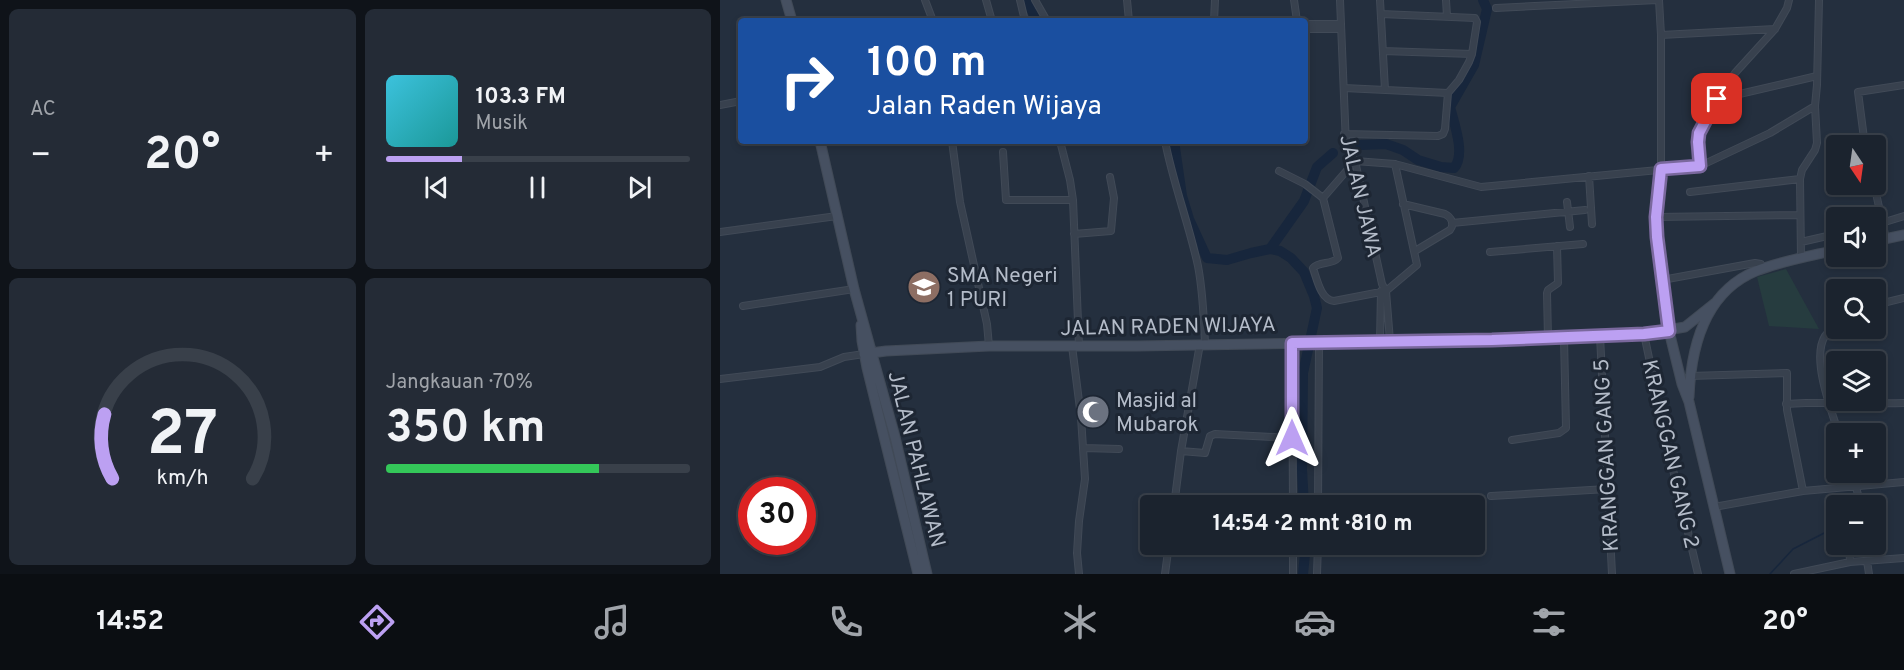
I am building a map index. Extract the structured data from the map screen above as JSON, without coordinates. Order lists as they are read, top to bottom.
{
  "streets": {
    "main road": ["JALAN RADEN WIJAYA", "JALAN PAHLAWAN"],
    "street": ["JALAN JAWA", "KRANGGAN GANG 2", "KRANGGAN GANG 5"]
  },
  "crossings": [
    ["JALAN JAWA", "JALAN RADEN WIJAYA"],
    ["JALAN RADEN WIJAYA", "KRANGGAN GANG 2"],
    ["JALAN RADEN WIJAYA", "KRANGGAN GANG 5"],
    ["JALAN RADEN WIJAYA", "JALAN PAHLAWAN"]
  ],
  "places": {
    "school or university": ["SMA Negeri 1 PURI"],
    "mosque": ["Masjid al Mubarok"]
  },
  "north": "bottom",
  "page": {
    "tile": [
      "AC",
      ["Jangkauan · 70%", "350 km"]
    ],
    "turn": ["100 m", "Jalan Raden Wijaya"],
    "song": ["103.3 FM", "Musik"],
    "heat": ["−", "20°", "+"],
    "map_buttons": ["+", "−"],
    "limit": "30",
    "trip": "14:54 · 2 mnt · 810 m",
    "tabs": ["14:52", "20°"],
    "gauge": ["27", "km/h"]
  }
}
